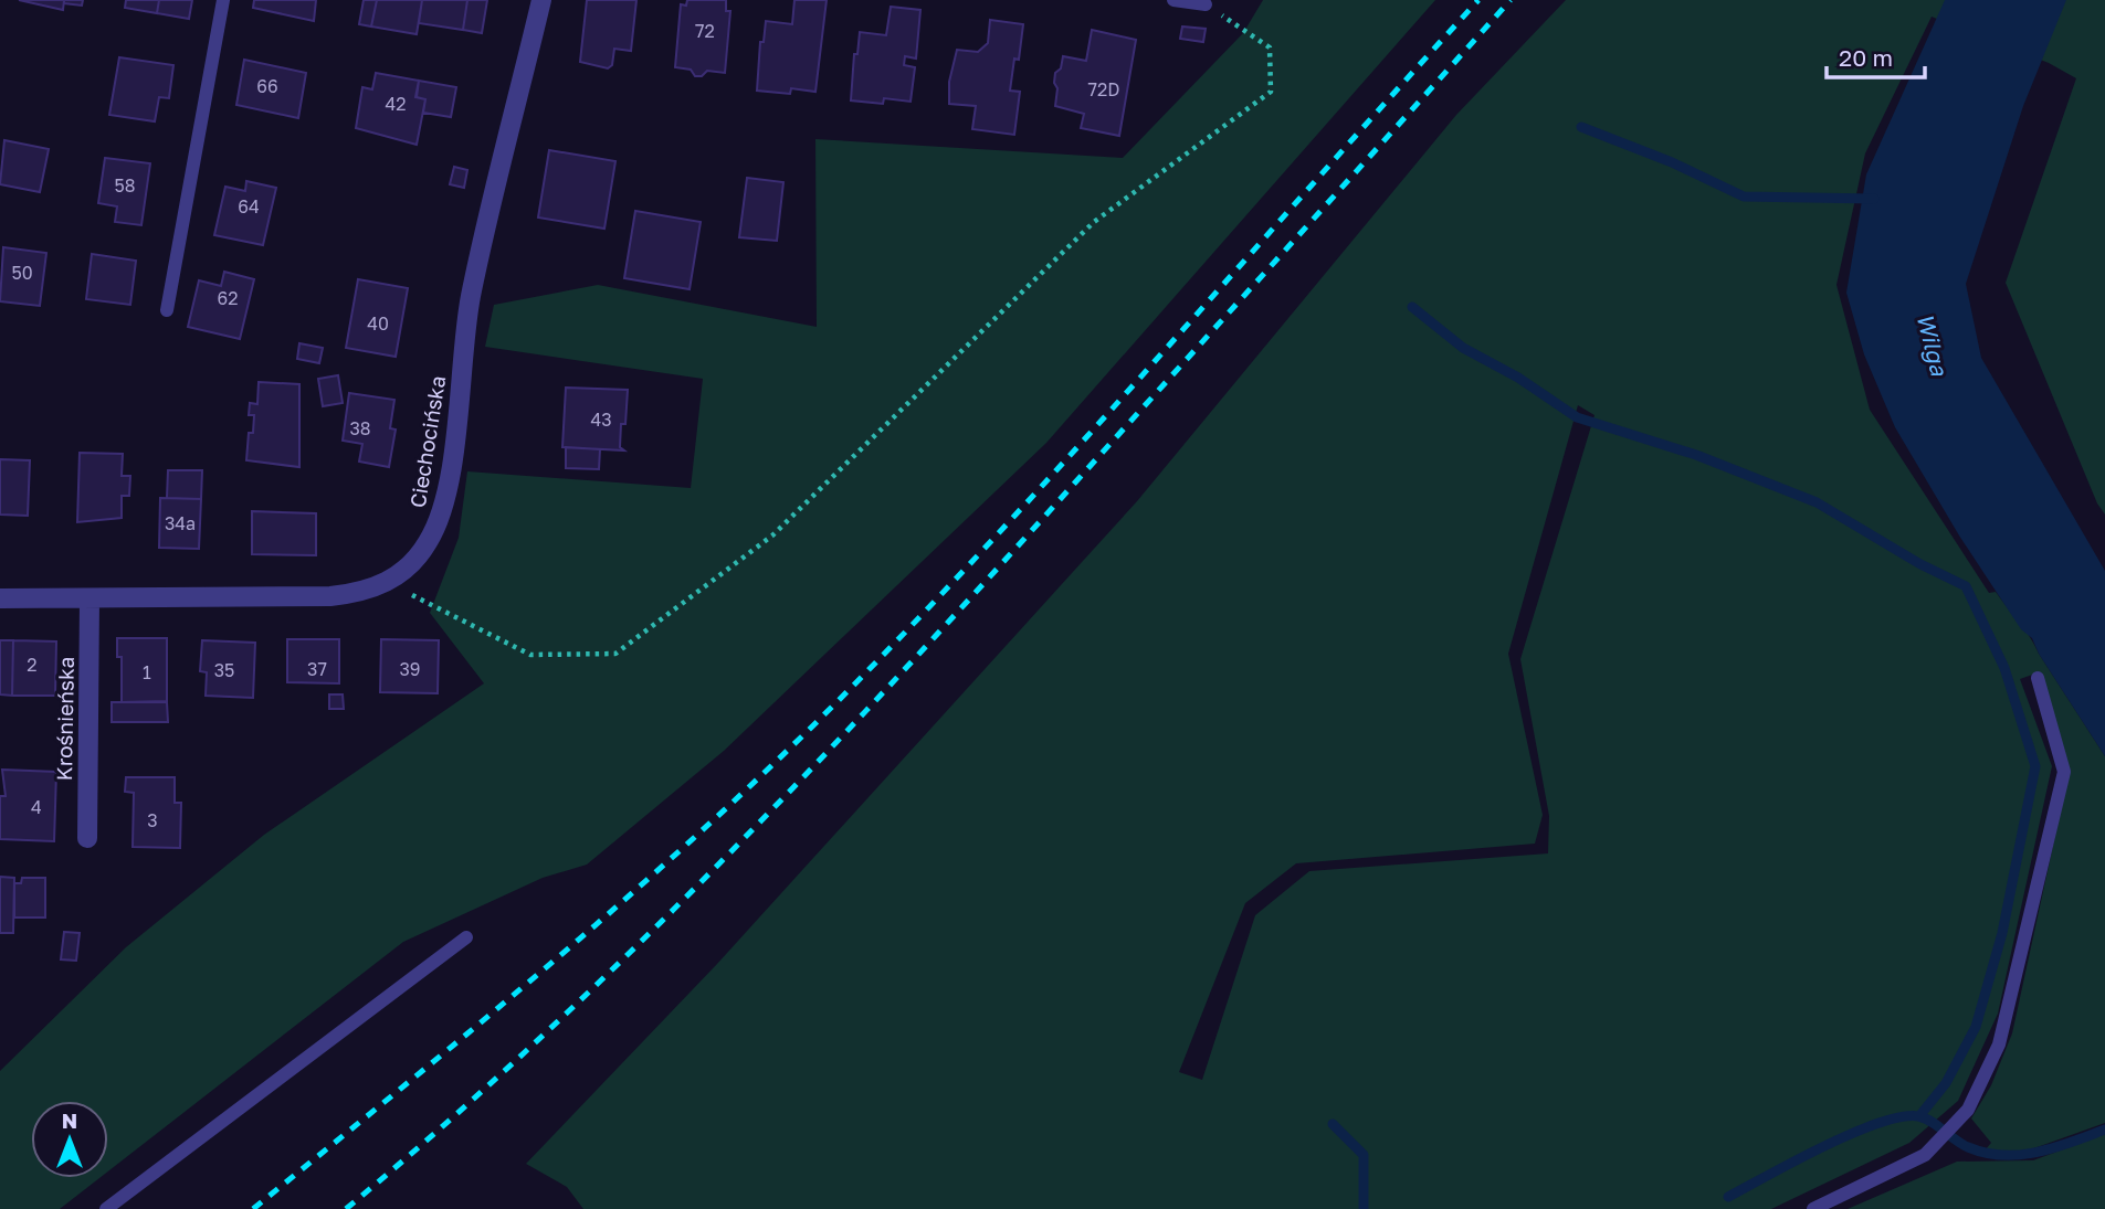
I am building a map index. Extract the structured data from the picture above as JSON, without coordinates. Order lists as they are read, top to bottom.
{
  "streets": {
    "street": ["Ciechocińska", "Krośnieńska"]
  },
  "crossings": [
    ["Ciechocińska", "Krośnieńska"]
  ],
  "water": ["Wilga"],
  "house_numbers": [
    "72",
    "66",
    "72D",
    "42",
    "58",
    "64",
    "50",
    "62",
    "40",
    "43",
    "38",
    "34a",
    "2",
    "37",
    "39",
    "35",
    "1",
    "4",
    "3"
  ],
  "scale_bar": "20 m",
  "north": "top"
}
